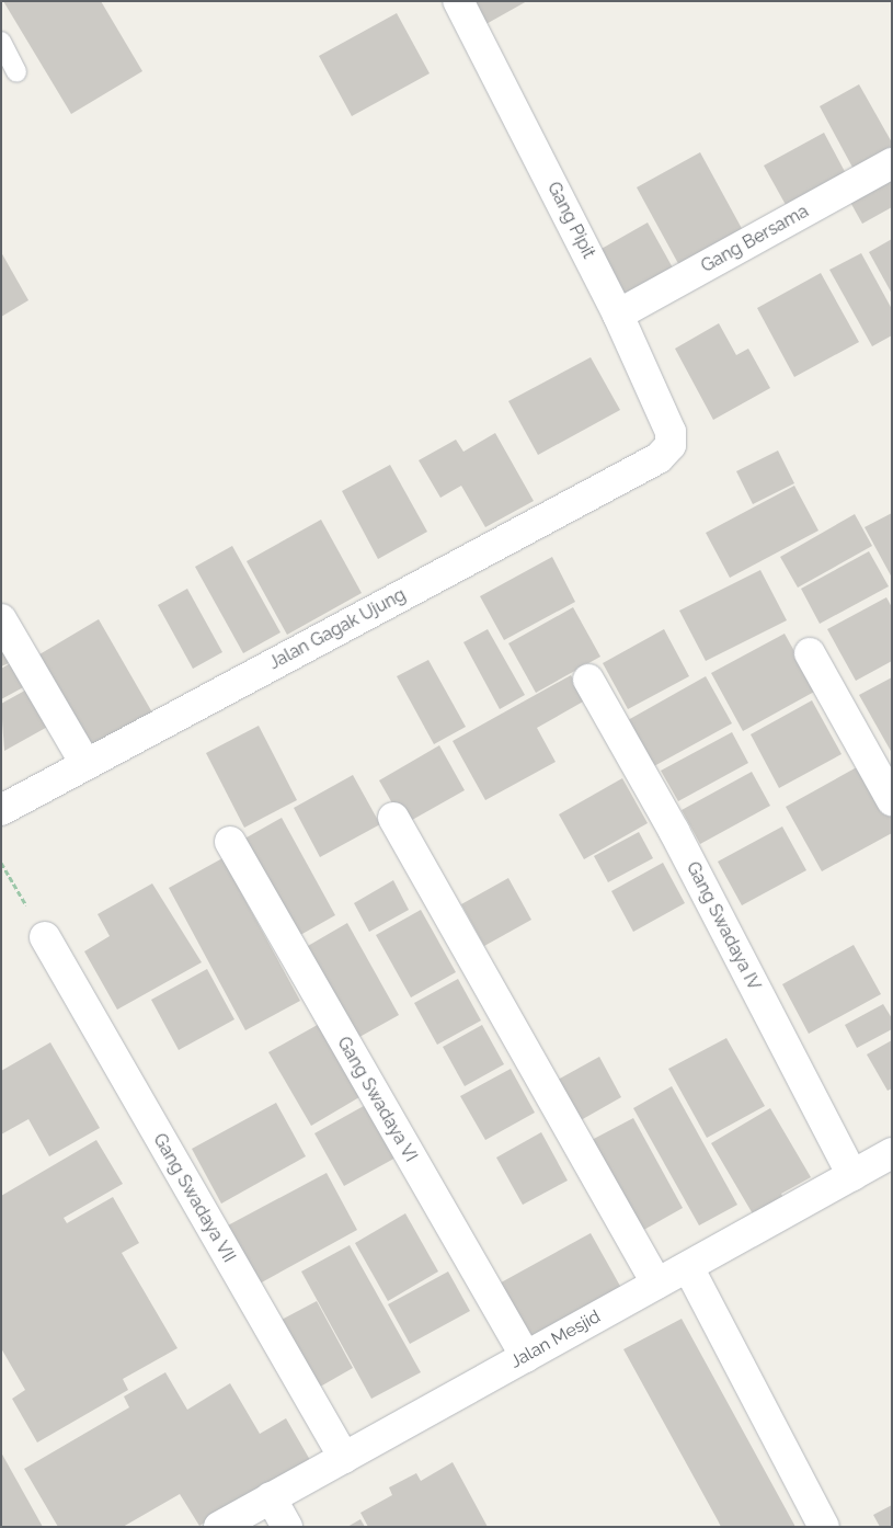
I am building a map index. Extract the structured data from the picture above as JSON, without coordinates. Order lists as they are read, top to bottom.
{
  "streets": {
    "street": [
      "Gang Pipit",
      "Gang Bersama",
      "Jalan Gagak Ujung",
      "Gang Swadaya IV",
      "Gang Swadaya VI",
      "Gang Swadaya VII",
      "Jalan Mesjid"
    ]
  },
  "crossings": [
    ["Gang Pipit", "Gang Bersama"],
    ["Gang Pipit", "Jalan Gagak Ujung"],
    ["Gang Swadaya IV", "Jalan Mesjid"],
    ["Gang Swadaya VI", "Jalan Mesjid"],
    ["Gang Swadaya VII", "Jalan Mesjid"]
  ]
}
